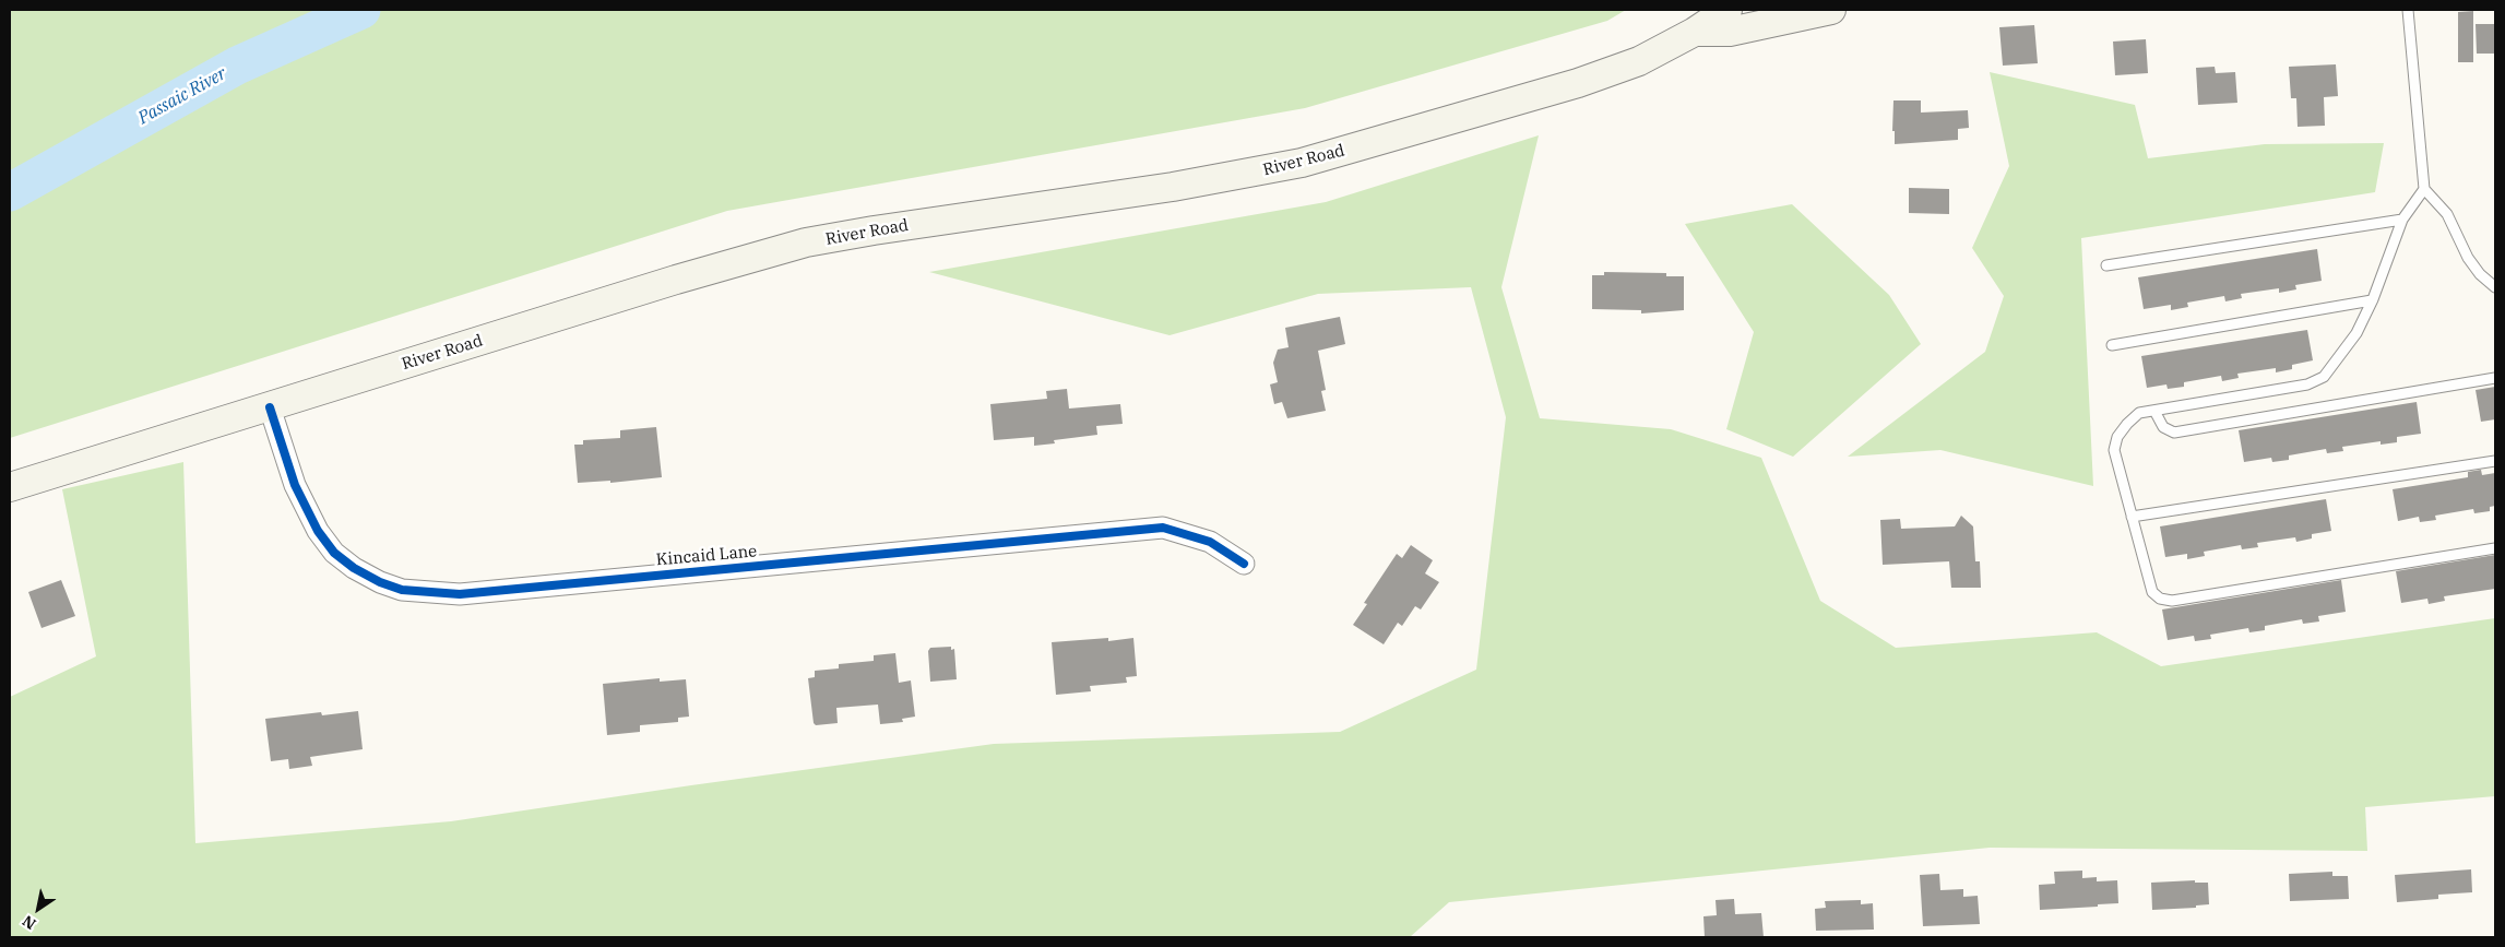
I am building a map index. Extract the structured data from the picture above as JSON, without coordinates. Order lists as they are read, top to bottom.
{
  "streets": {
    "main road": ["River Road"],
    "street": ["Kincaid Lane"]
  },
  "crossings": [
    ["River Road", "Kincaid Lane"]
  ],
  "water": ["Passaic River"],
  "north": "bottom left"
}
